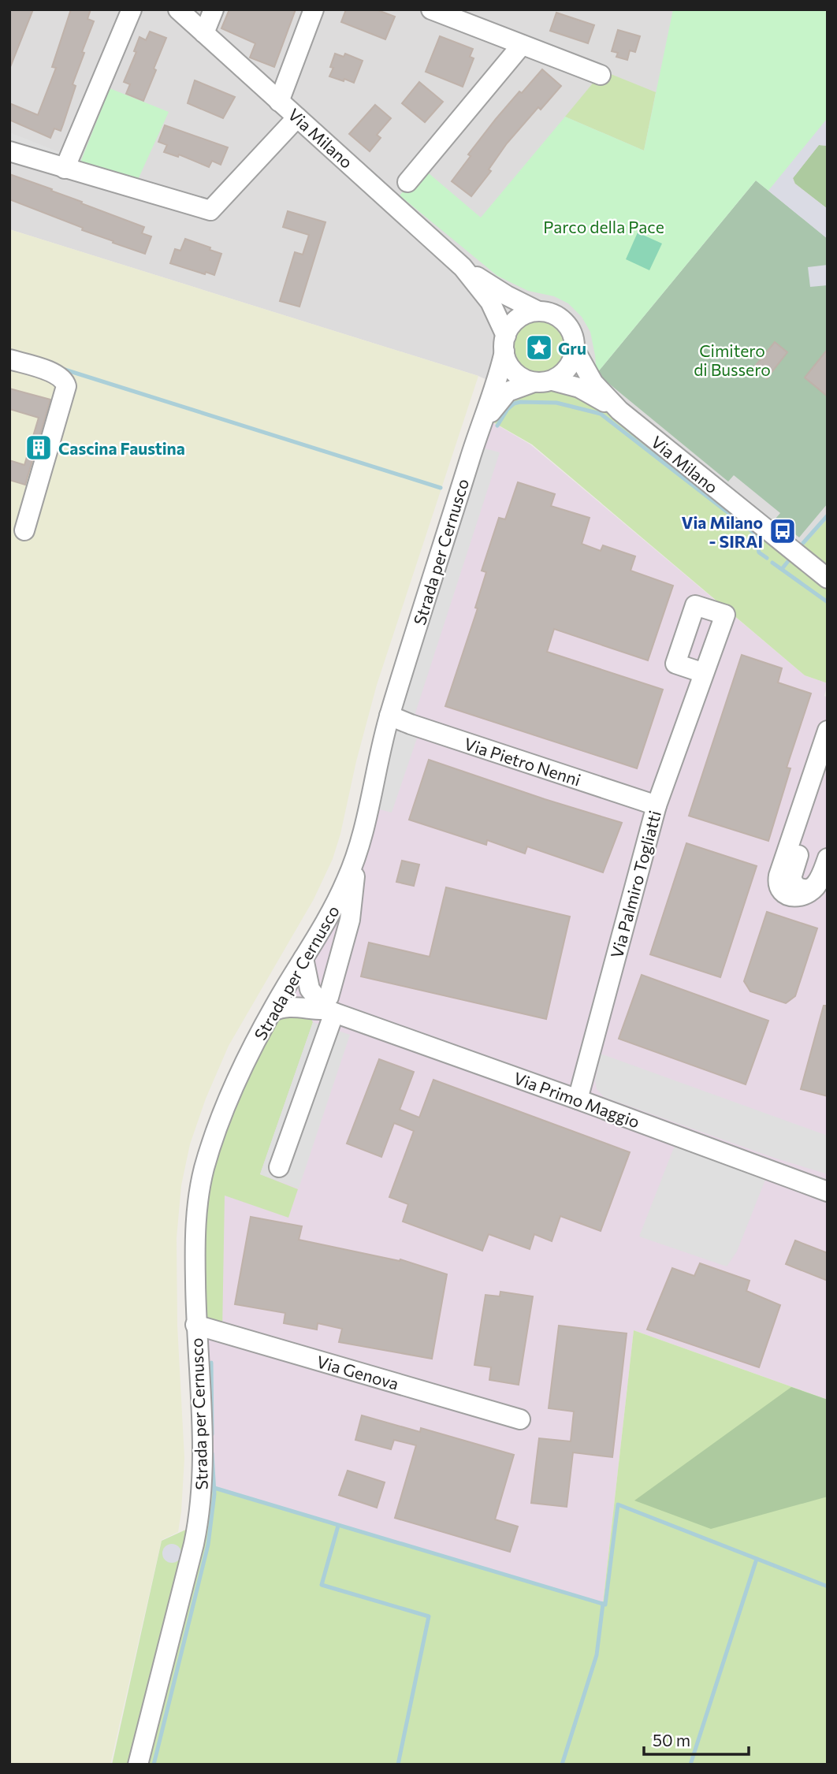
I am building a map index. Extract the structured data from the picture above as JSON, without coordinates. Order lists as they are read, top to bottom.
{
  "streets": {
    "street": [
      "Via Milano",
      "Strada per Cernusco",
      "Via Pietro Nenni",
      "Via Palmiro Togliatti",
      "Via Primo Maggio",
      "Via Genova"
    ]
  },
  "crossings": [
    ["Via Milano", "Strada per Cernusco"],
    ["Strada per Cernusco", "Via Pietro Nenni"],
    ["Strada per Cernusco", "Via Primo Maggio"],
    ["Strada per Cernusco", "Via Genova"],
    ["Via Pietro Nenni", "Via Palmiro Togliatti"],
    ["Via Palmiro Togliatti", "Via Primo Maggio"]
  ],
  "parks": ["Parco della Pace", "Cimitero di Bussero"],
  "places": {
    "place": ["Gru"],
    "building": ["Cascina Faustina"],
    "bus stop": ["Via Milano - SIRAI"]
  },
  "scale_bar": "50 m"
}
